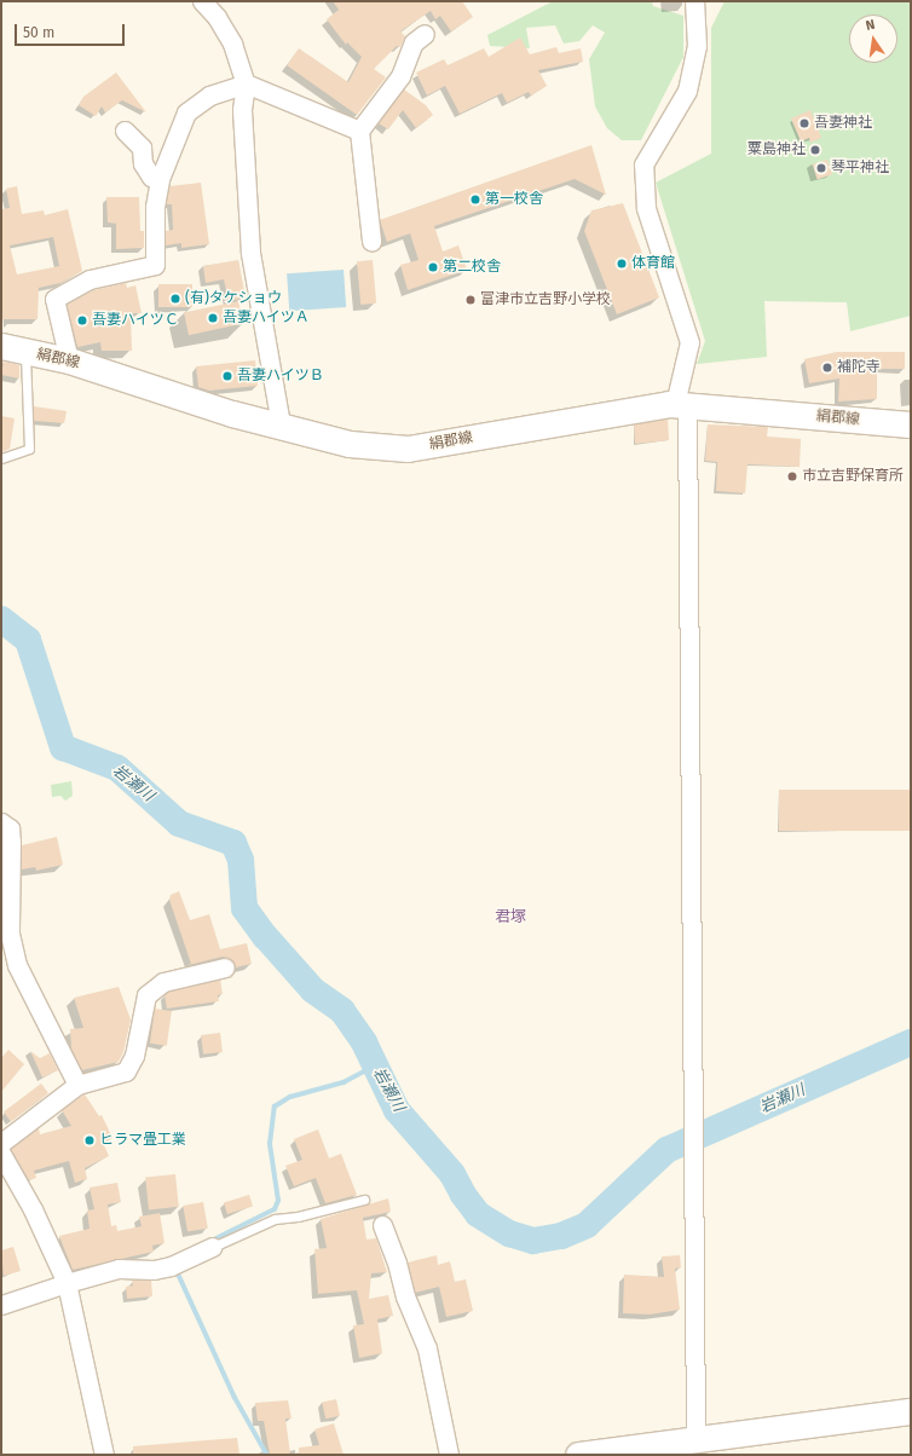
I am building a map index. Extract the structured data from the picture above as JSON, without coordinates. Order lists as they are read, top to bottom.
{
  "streets": {
    "main road": ["絹郡線"]
  },
  "districts": ["君塚"],
  "water": ["岩瀬川"],
  "places": [
    "吾妻神社",
    "粟島神社",
    "琴平神社",
    "第一校舎",
    "体育館",
    "第二校舎",
    "(有)タケショウ",
    "富津市立吉野小学校",
    "吾妻ハイツＡ",
    "吾妻ハイツＣ",
    "補陀寺",
    "吾妻ハイツＢ",
    "市立吉野保育所",
    "ヒラマ畳工業"
  ],
  "scale_bar": "50 m",
  "north": "top"
}
